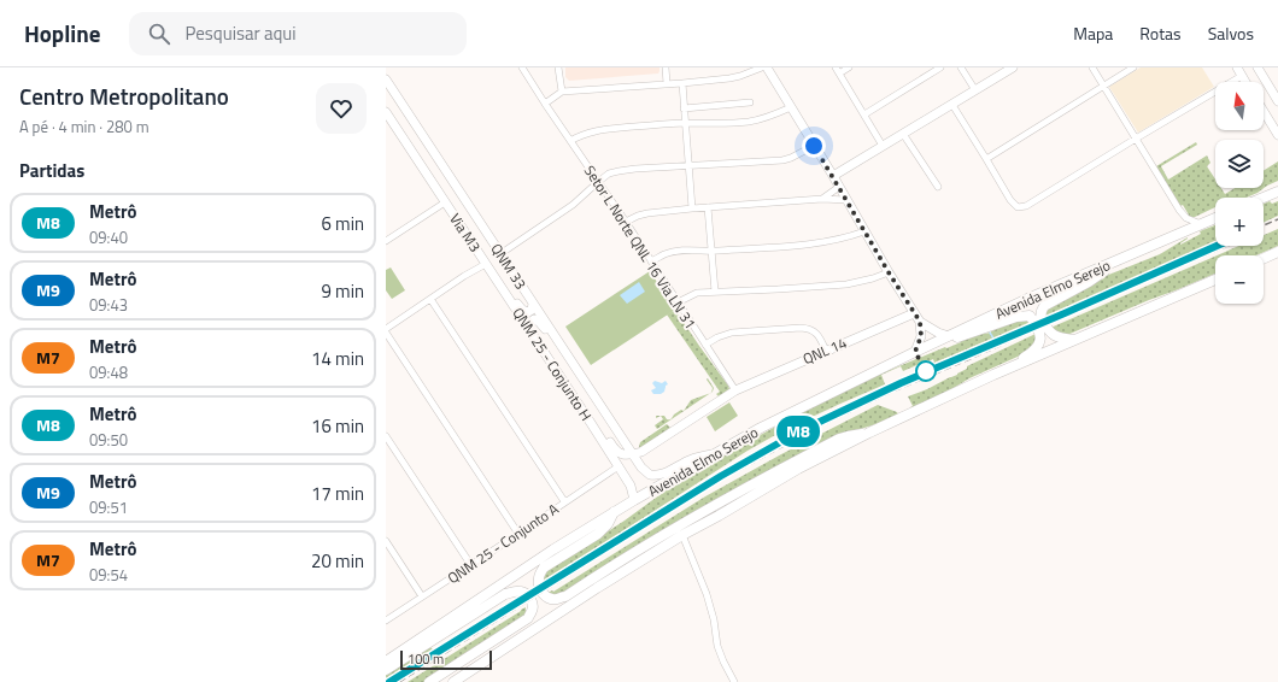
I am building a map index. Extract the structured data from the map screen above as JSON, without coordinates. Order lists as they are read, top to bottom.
{
  "streets": {
    "main road": [
      "Via M3",
      "QNM 33",
      "Avenida Elmo Serejo",
      "QNL 14",
      "QNM 25 - Conjunto H"
    ],
    "street": ["Setor L Norte QNL 16 Via LN 31", "QNM 25 - Conjunto A"]
  },
  "crossings": [
    ["Via M3", "QNM 25 - Conjunto H"],
    ["Setor L Norte QNL 16 Via LN 31", "QNL 14"],
    ["QNM 33", "Avenida Elmo Serejo"],
    ["QNM 25 - Conjunto H", "QNM 25 - Conjunto A"]
  ],
  "lines": ["metro line M8"],
  "scale_bar": "100 m",
  "north": "top",
  "page": {
    "header": "Hopline",
    "search": "Pesquisar aqui",
    "nav": ["Mapa", "Rotas", "Salvos"],
    "heading": [
      ["Centro Metropolitano", "A pé · 4 min · 280 m"],
      "Partidas"
    ],
    "on_map": "M8",
    "map_buttons": ["+", "−"],
    "list": [
      {
        "mark": "M8",
        "name": "Metrô",
        "note": "09:40",
        "value": "6 min"
      },
      {
        "mark": "M9",
        "name": "Metrô",
        "note": "09:43",
        "value": "9 min"
      },
      {
        "mark": "M7",
        "name": "Metrô",
        "note": "09:48",
        "value": "14 min"
      },
      {
        "mark": "M8",
        "name": "Metrô",
        "note": "09:50",
        "value": "16 min"
      },
      {
        "mark": "M9",
        "name": "Metrô",
        "note": "09:51",
        "value": "17 min"
      },
      {
        "mark": "M7",
        "name": "Metrô",
        "note": "09:54",
        "value": "20 min"
      }
    ],
    "scale": "100 m"
  }
}
